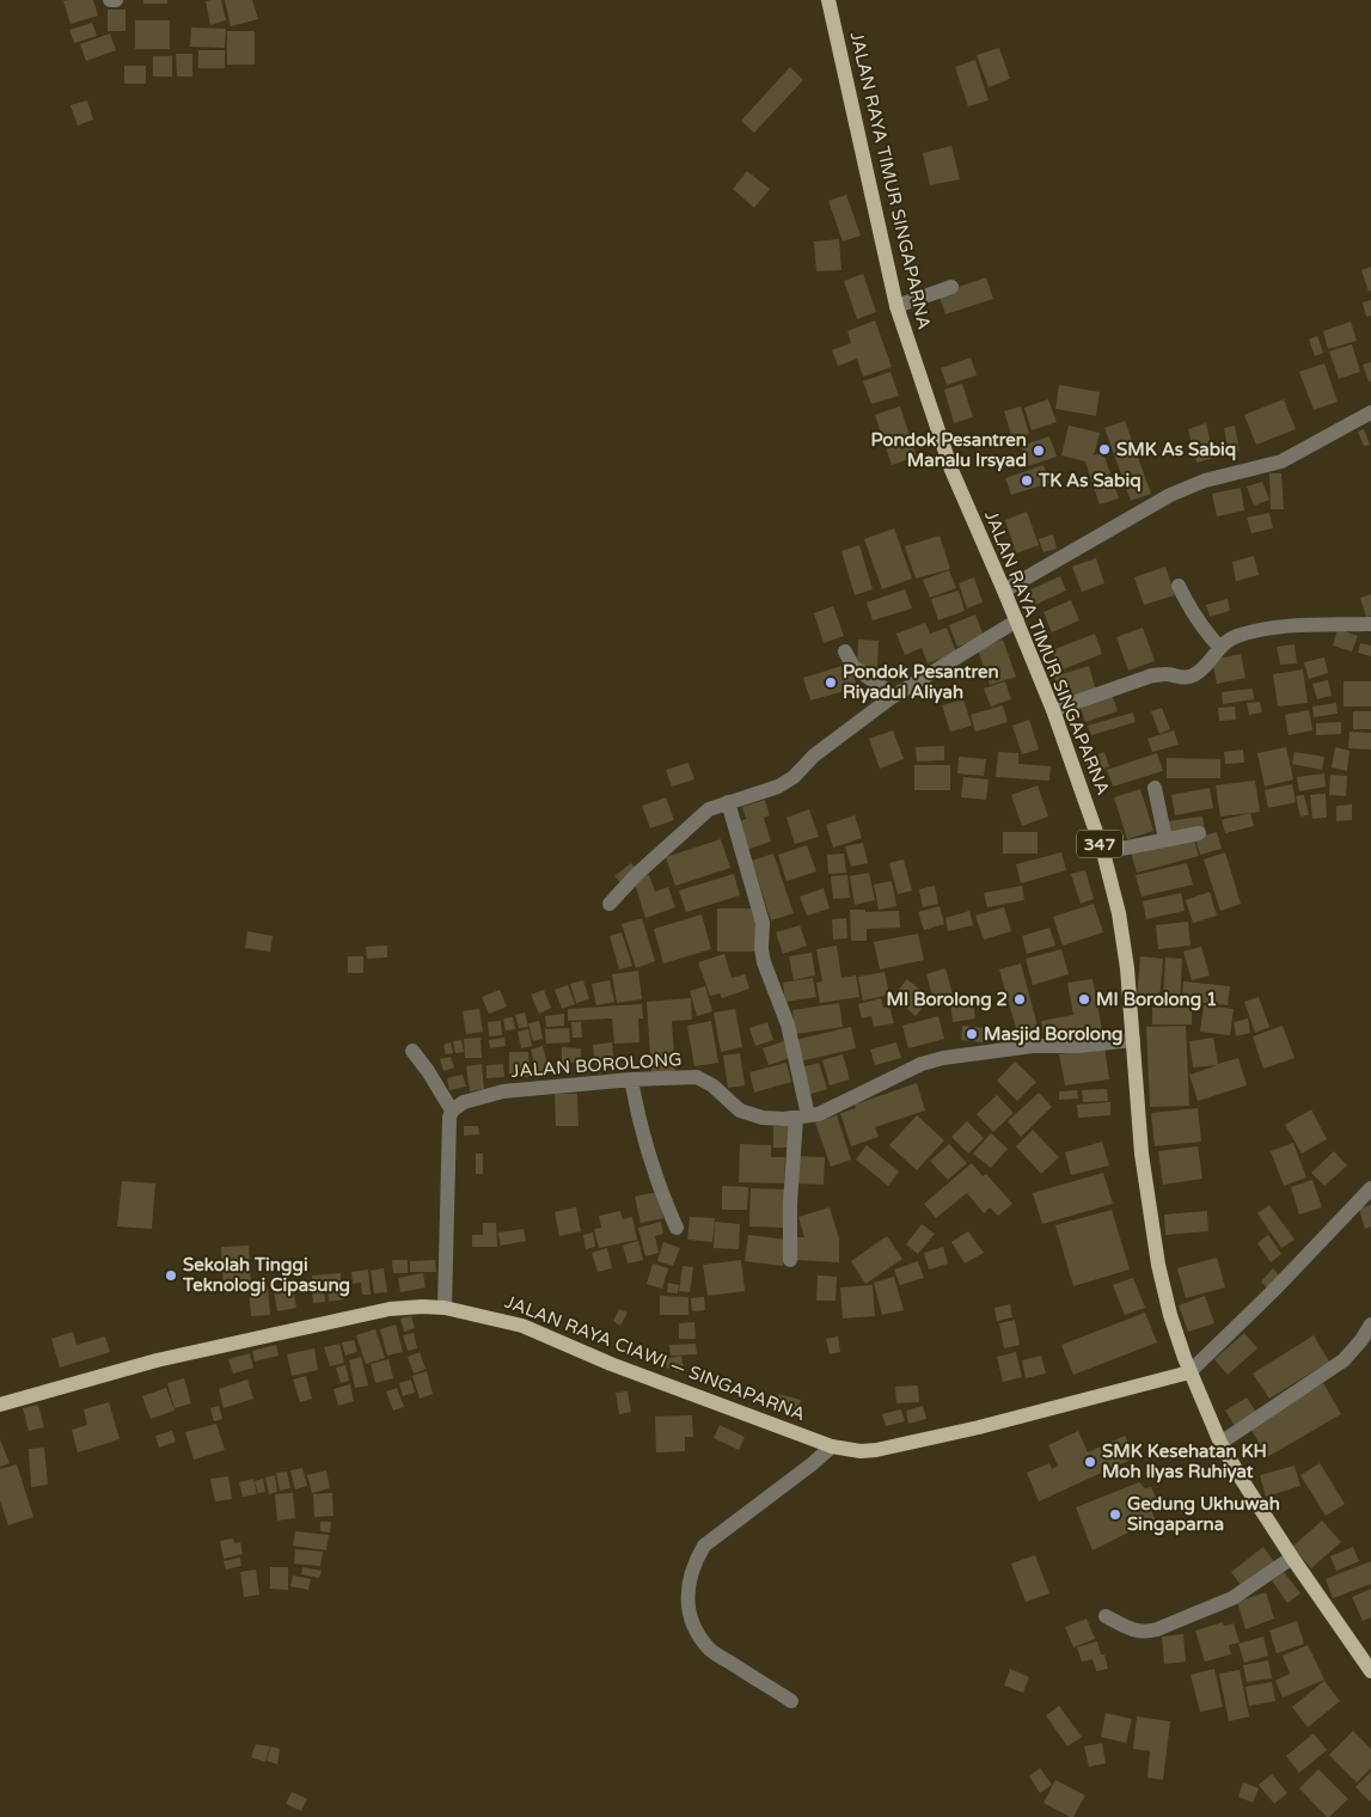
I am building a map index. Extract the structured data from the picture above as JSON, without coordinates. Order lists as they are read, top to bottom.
{
  "streets": {
    "main road": ["JALAN RAYA TIMUR SINGAPARNA", "347", "JALAN RAYA CIAWI — SINGAPARNA"],
    "street": ["JALAN BOROLONG"]
  },
  "crossings": [
    ["JALAN RAYA TIMUR SINGAPARNA", "JALAN BOROLONG"],
    ["JALAN RAYA TIMUR SINGAPARNA", "JALAN RAYA CIAWI — SINGAPARNA"]
  ],
  "places": [
    "SMK As Sabiq",
    "Pondok Pesantren Manalu Irsyad",
    "TK As Sabiq",
    "Pondok Pesantren Riyadul Aliyah",
    "MI Borolong 2",
    "MI Borolong 1",
    "Masjid Borolong",
    "Sekolah Tinggi Teknologi Cipasung",
    "SMK Kesehatan KH Moh Ilyas Ruhiyat",
    "Gedung Ukhuwah Singaparna"
  ]
}
